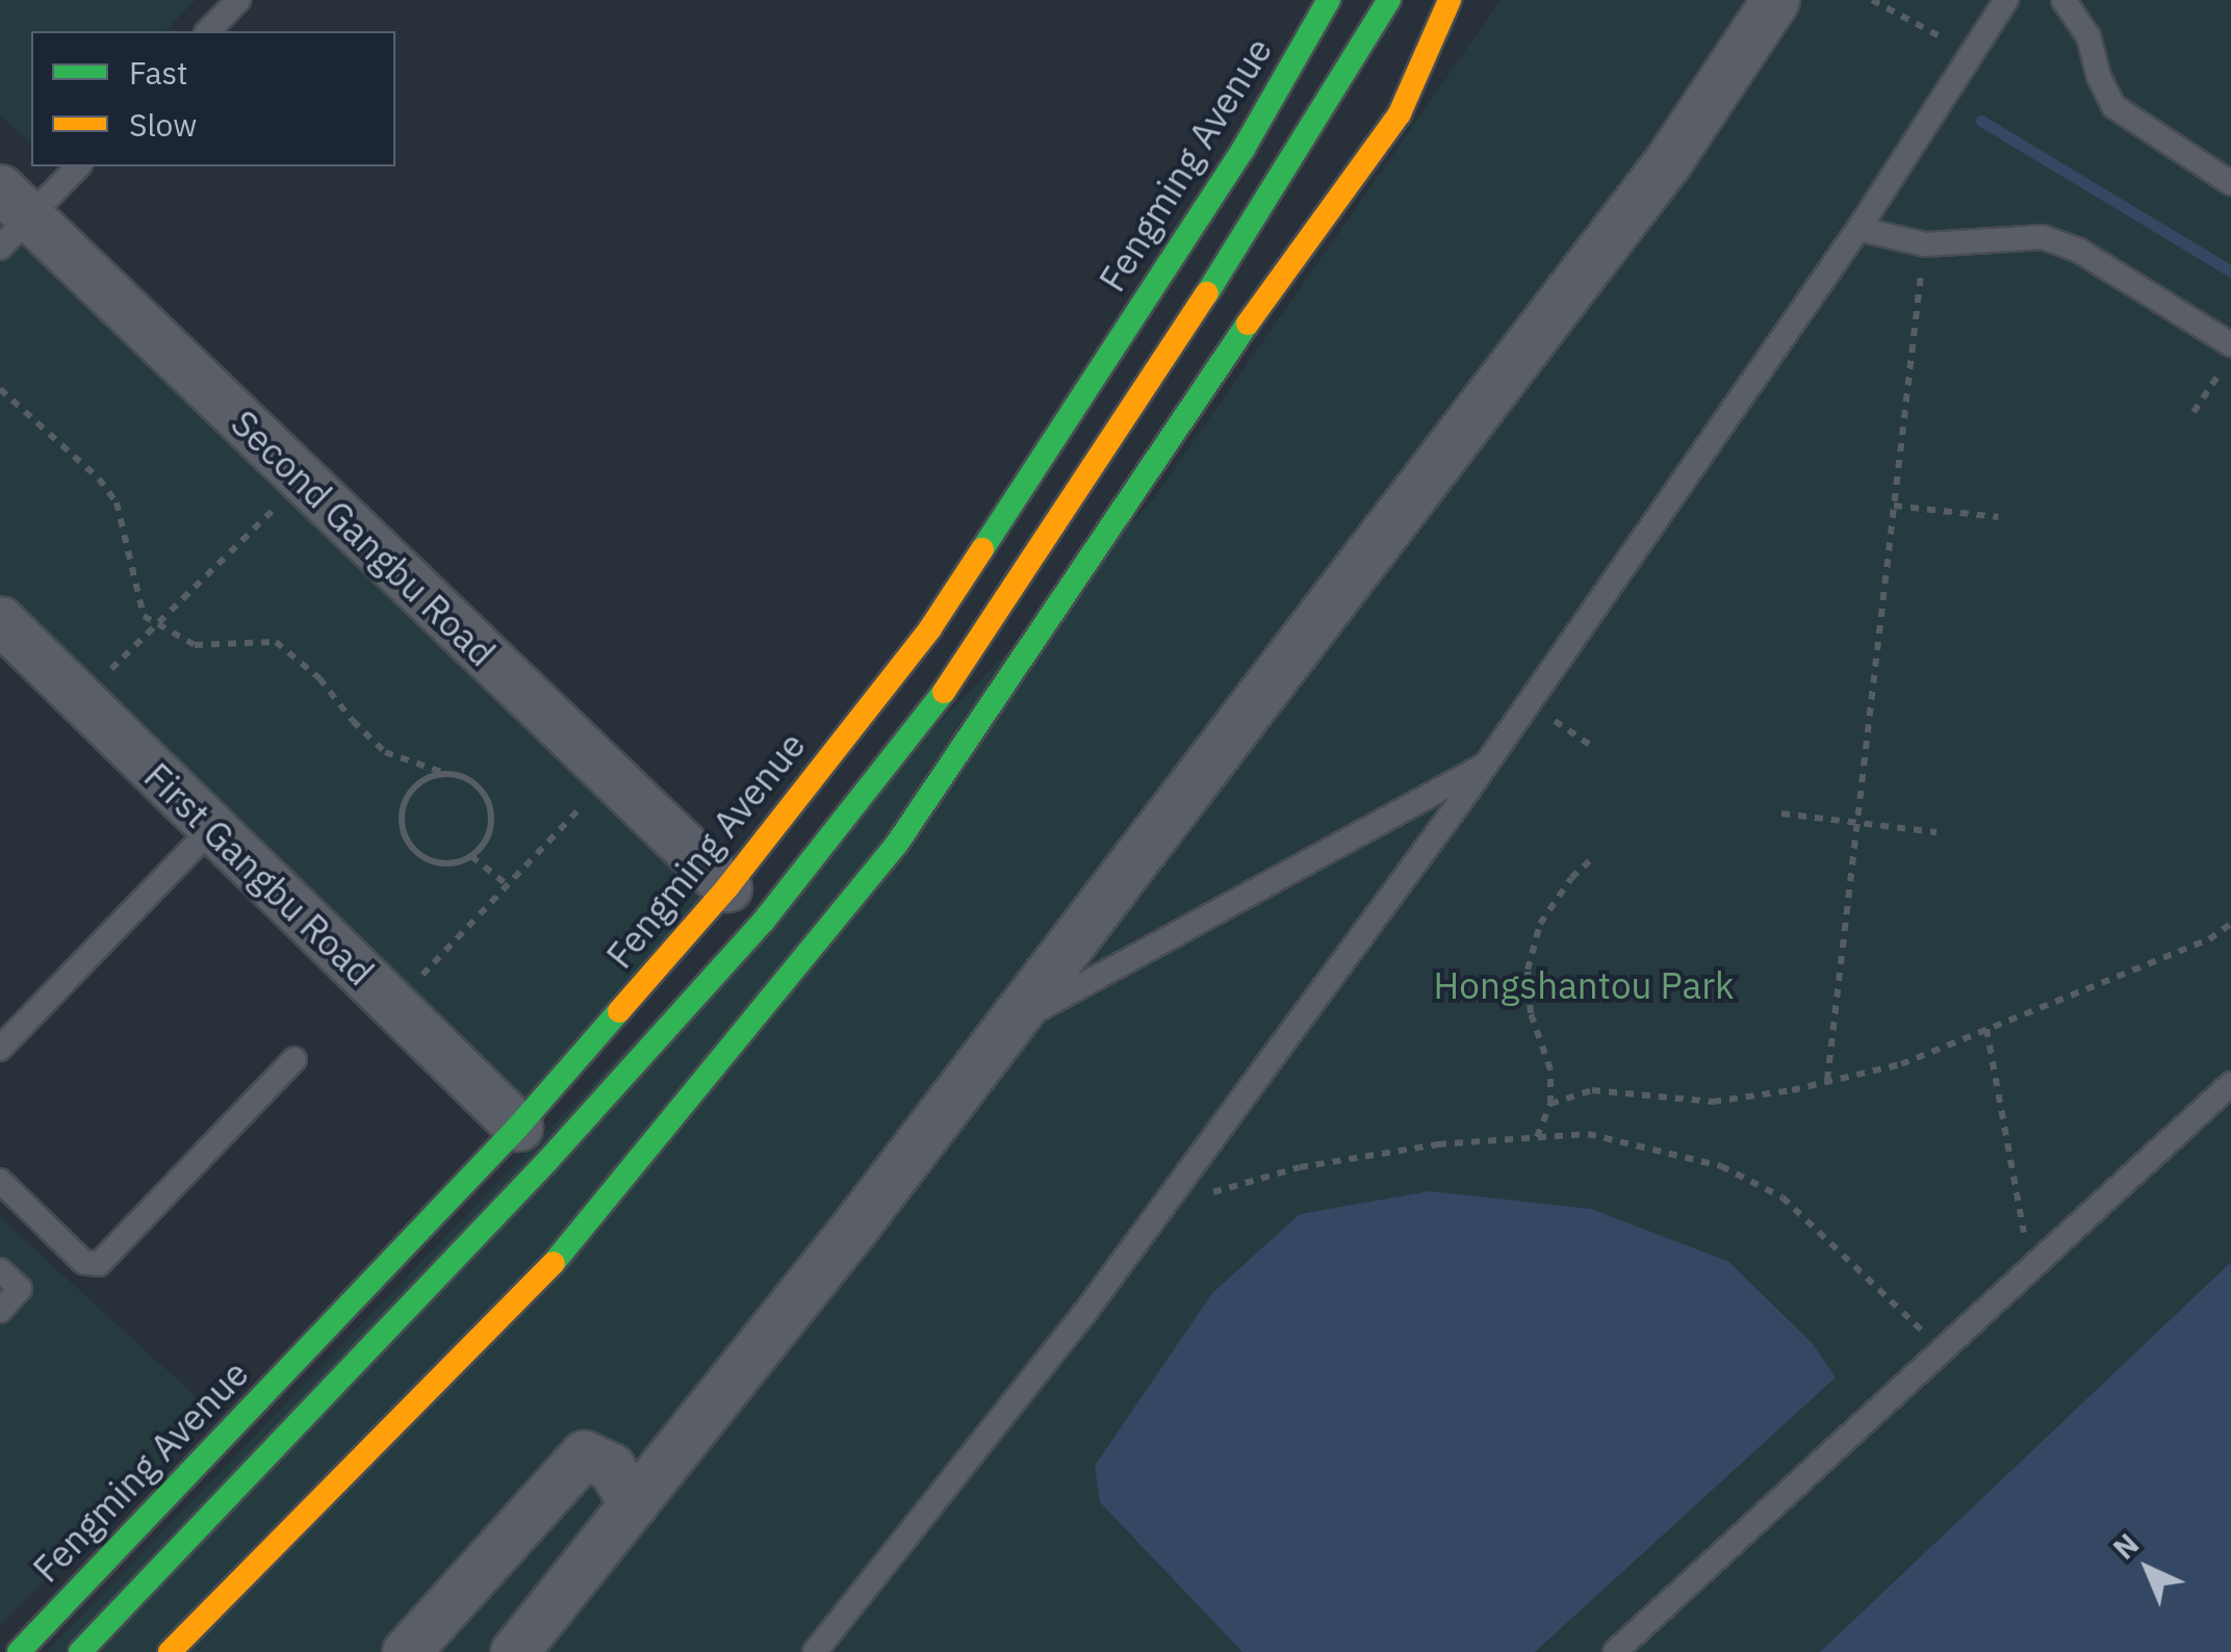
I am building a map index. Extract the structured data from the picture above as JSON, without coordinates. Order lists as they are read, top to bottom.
{
  "streets": {
    "main road": ["Fengming Avenue"],
    "street": ["Second Gangbu Road", "First Gangbu Road"]
  },
  "crossings": [
    ["Fengming Avenue", "Second Gangbu Road"],
    ["Fengming Avenue", "First Gangbu Road"]
  ],
  "parks": ["Hongshantou Park"],
  "legend": ["Fast", "Slow"],
  "north": "top left"
}
